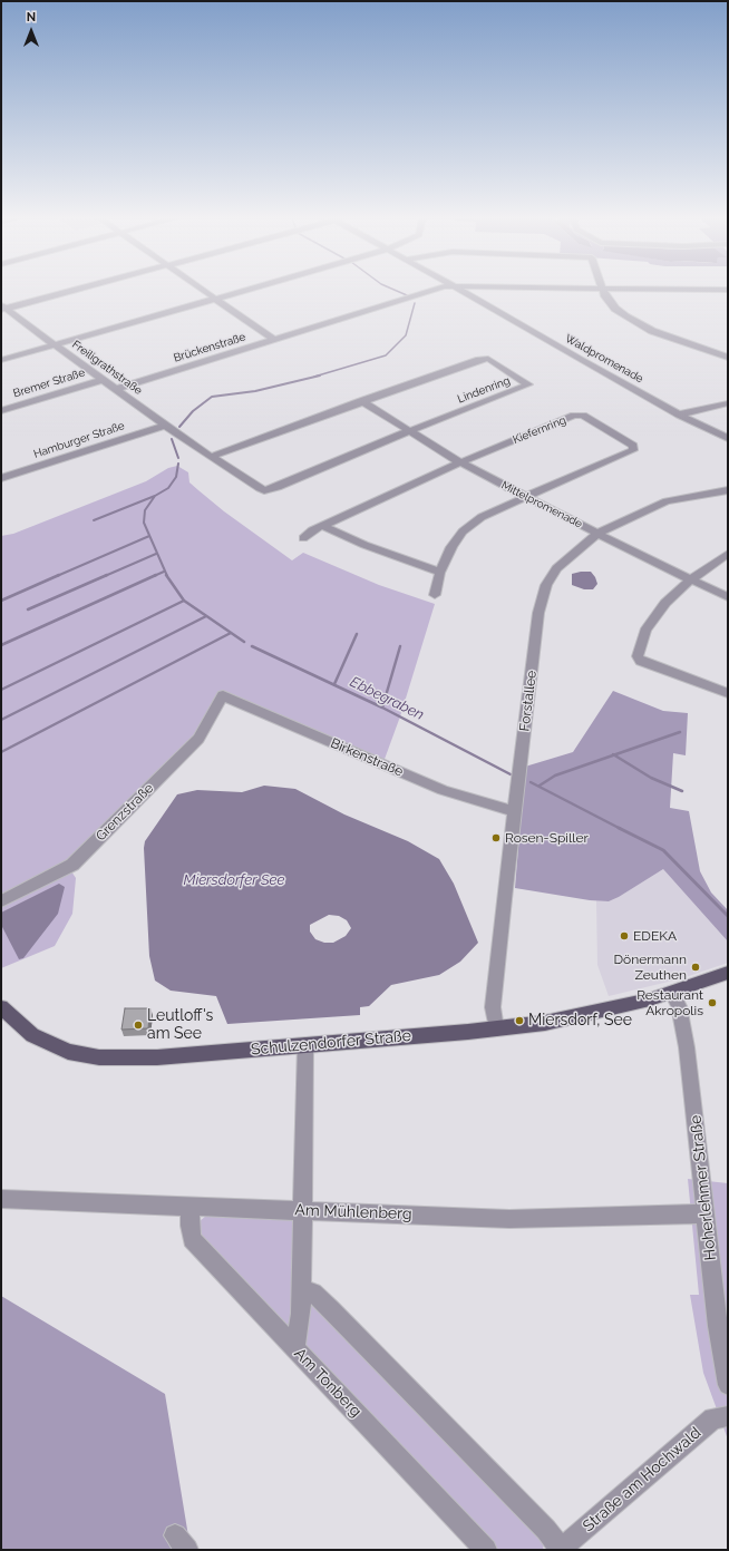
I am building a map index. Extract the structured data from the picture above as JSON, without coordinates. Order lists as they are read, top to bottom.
{
  "streets": {
    "main road": ["Schulzendorfer Straße"],
    "street": [
      "Brückenstraße",
      "Waldpromenade",
      "Freiligrathstraße",
      "Bremer Straße",
      "Lindenring",
      "Kiefernring",
      "Hamburger Straße",
      "Mittelpromenade",
      "Forstallee",
      "Birkenstraße",
      "Grenzstraße",
      "Hoherlehmer Straße",
      "Am Mühlenberg",
      "Am Tonberg",
      "Straße am Hochwald"
    ]
  },
  "crossings": [
    ["Brückenstraße", "Freiligrathstraße"],
    ["Freiligrathstraße", "Bremer Straße"],
    ["Freiligrathstraße", "Lindenring"],
    ["Freiligrathstraße", "Hamburger Straße"],
    ["Lindenring", "Mittelpromenade"],
    ["Kiefernring", "Mittelpromenade"],
    ["Mittelpromenade", "Forstallee"],
    ["Forstallee", "Birkenstraße"],
    ["Forstallee", "Schulzendorfer Straße"],
    ["Birkenstraße", "Grenzstraße"],
    ["Schulzendorfer Straße", "Hoherlehmer Straße"],
    ["Hoherlehmer Straße", "Am Mühlenberg"],
    ["Am Mühlenberg", "Am Tonberg"]
  ],
  "water": ["Ebbegraben", "Miersdorfer See"],
  "places": [
    "Rosen-Spiller",
    "EDEKA",
    "Dönermann Zeuthen",
    "Restaurant Akropolis",
    "Miersdorf, See",
    "Leutloff's am See"
  ],
  "north": "top"
}
